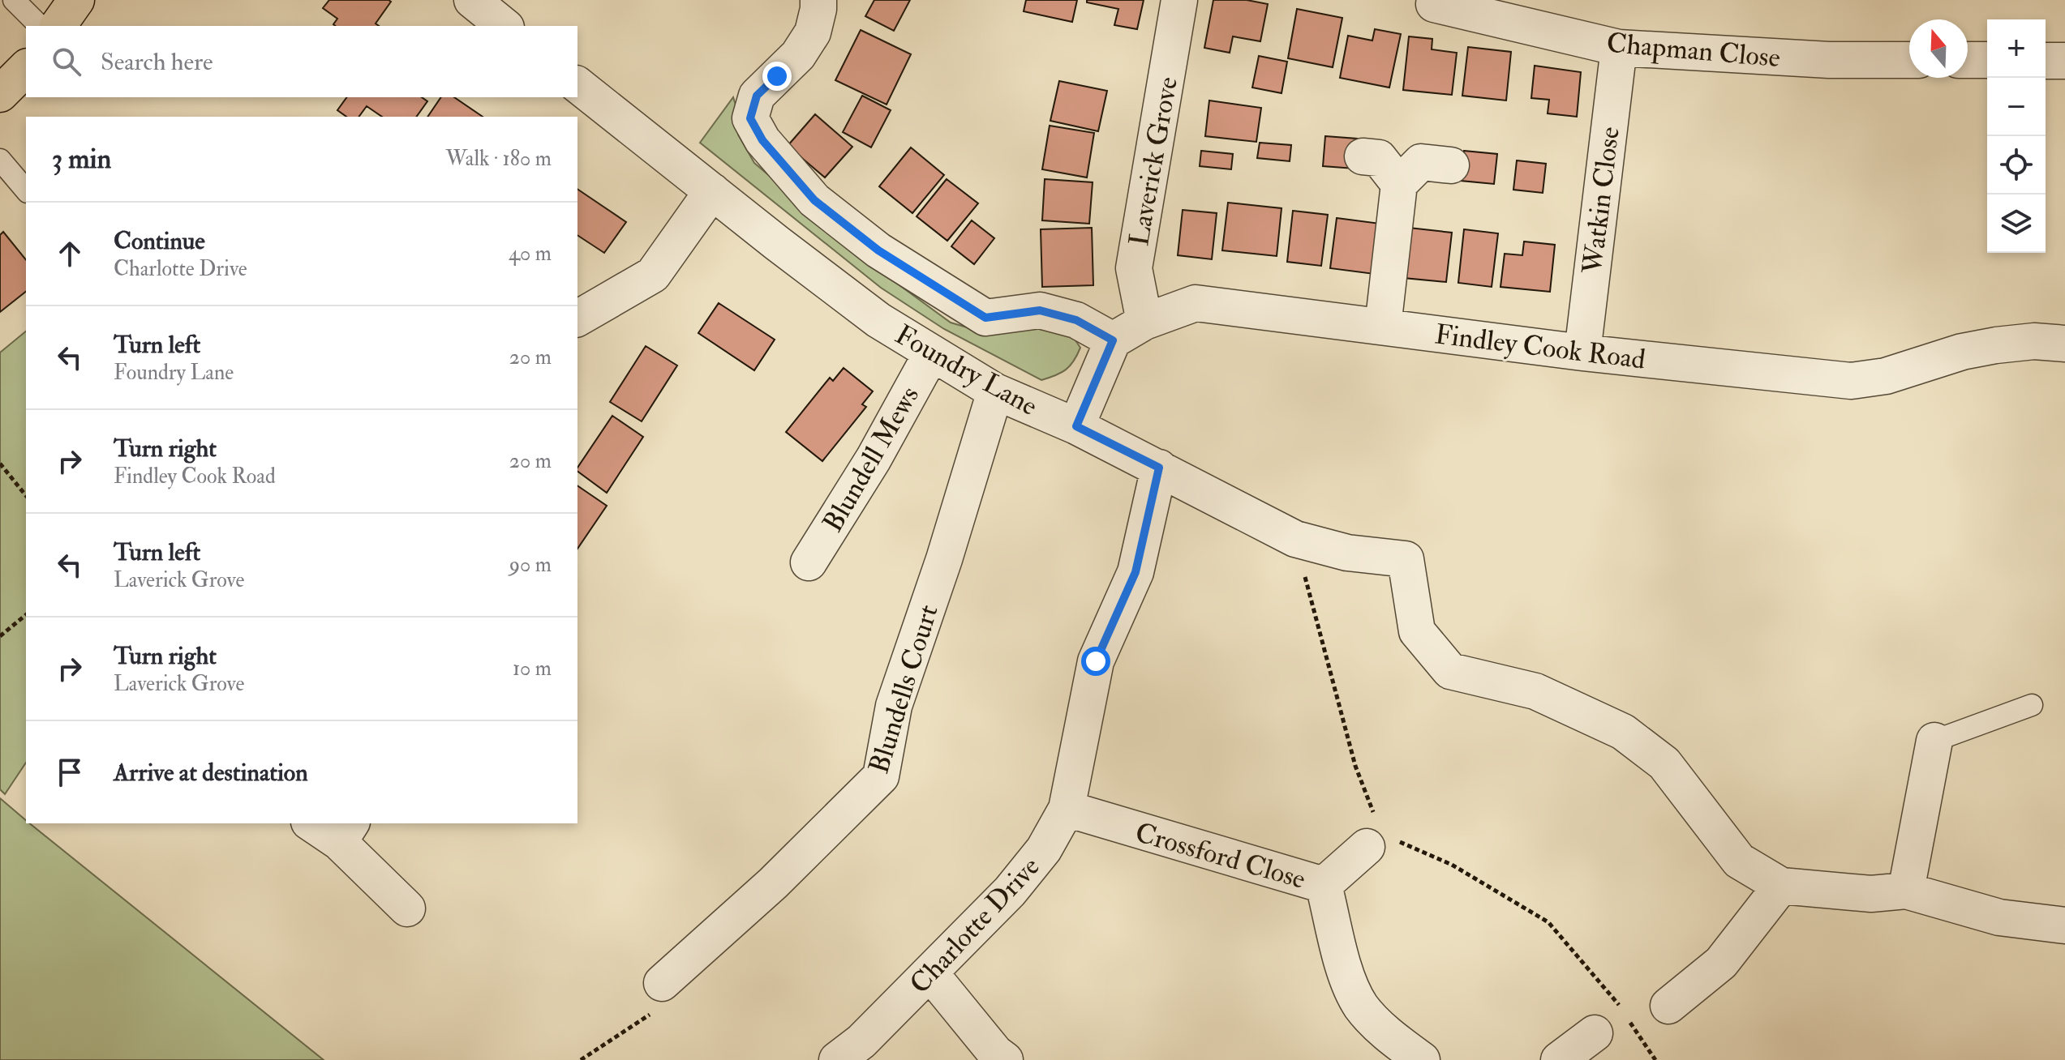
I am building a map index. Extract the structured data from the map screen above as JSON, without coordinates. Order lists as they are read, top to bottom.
{
  "streets": {
    "street": [
      "Chapman Close",
      "Laverick Grove",
      "Watkin Close",
      "Findley Cook Road",
      "Foundry Lane",
      "Blundell Mews",
      "Blundells Court",
      "Crossford Close",
      "Charlotte Drive"
    ]
  },
  "crossings": [
    ["Chapman Close", "Watkin Close"],
    ["Laverick Grove", "Findley Cook Road"],
    ["Watkin Close", "Findley Cook Road"],
    ["Foundry Lane", "Blundell Mews"],
    ["Foundry Lane", "Blundells Court"],
    ["Foundry Lane", "Charlotte Drive"],
    ["Crossford Close", "Charlotte Drive"]
  ],
  "north": "top",
  "page": {
    "map_buttons": ["+", "−"],
    "search": "Search here",
    "heading": ["3 min", "Walk · 180 m"],
    "list": [
      ["Continue", "Charlotte Drive", "40 m"],
      ["Turn left", "Foundry Lane", "20 m"],
      ["Turn right", "Findley Cook Road", "20 m"],
      ["Turn left", "Laverick Grove", "90 m"],
      ["Turn right", "Laverick Grove", "10 m"],
      "Arrive at destination"
    ]
  }
}
